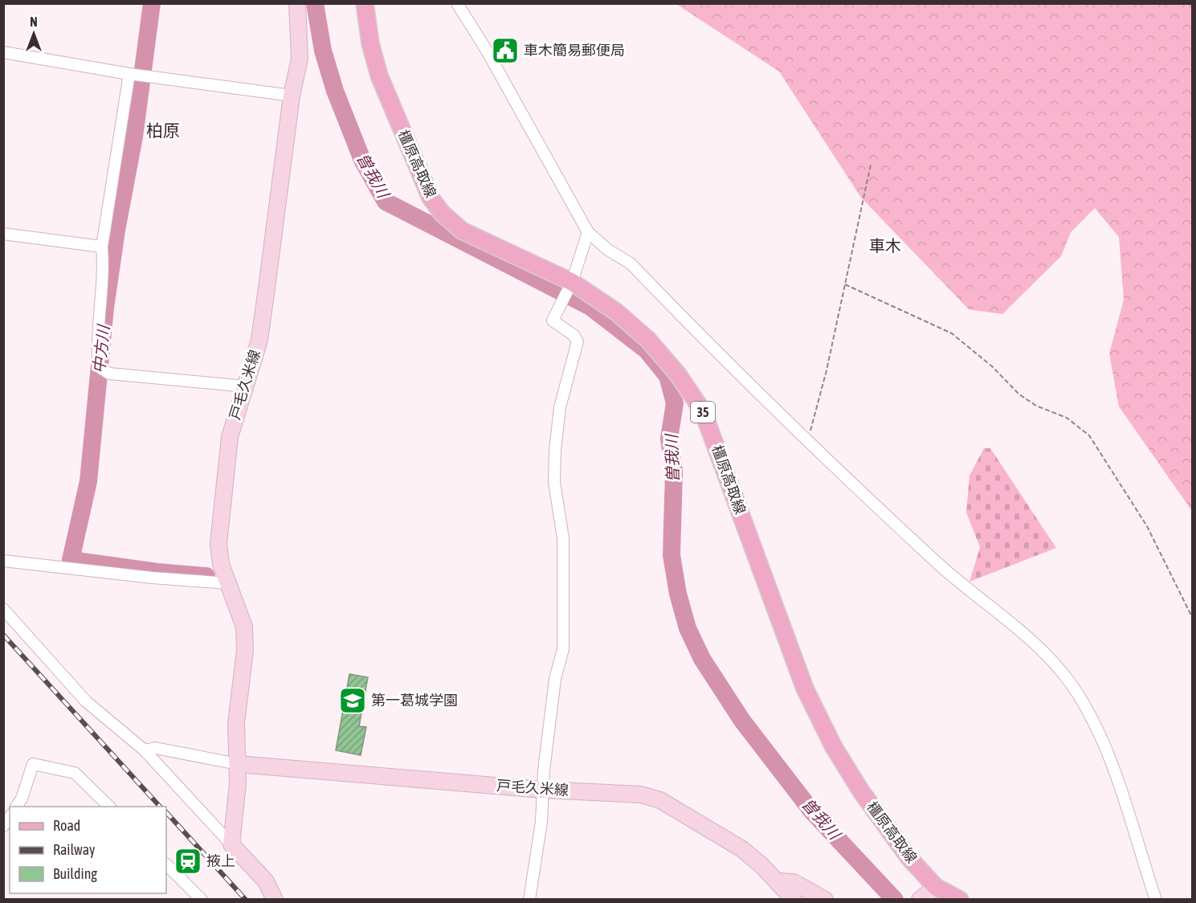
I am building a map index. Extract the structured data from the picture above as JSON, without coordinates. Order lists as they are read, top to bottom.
{
  "streets": {
    "main road": ["橿原高取線", "戸毛久米線", "35"]
  },
  "districts": ["柏原", "車木"],
  "water": ["曽我川", "中方川"],
  "places": {
    "public building": ["車木簡易郵便局"],
    "school or university": ["第一葛城学園"],
    "station": ["掖上"]
  },
  "legend": ["Road", "Railway", "Building"],
  "north": "top"
}
